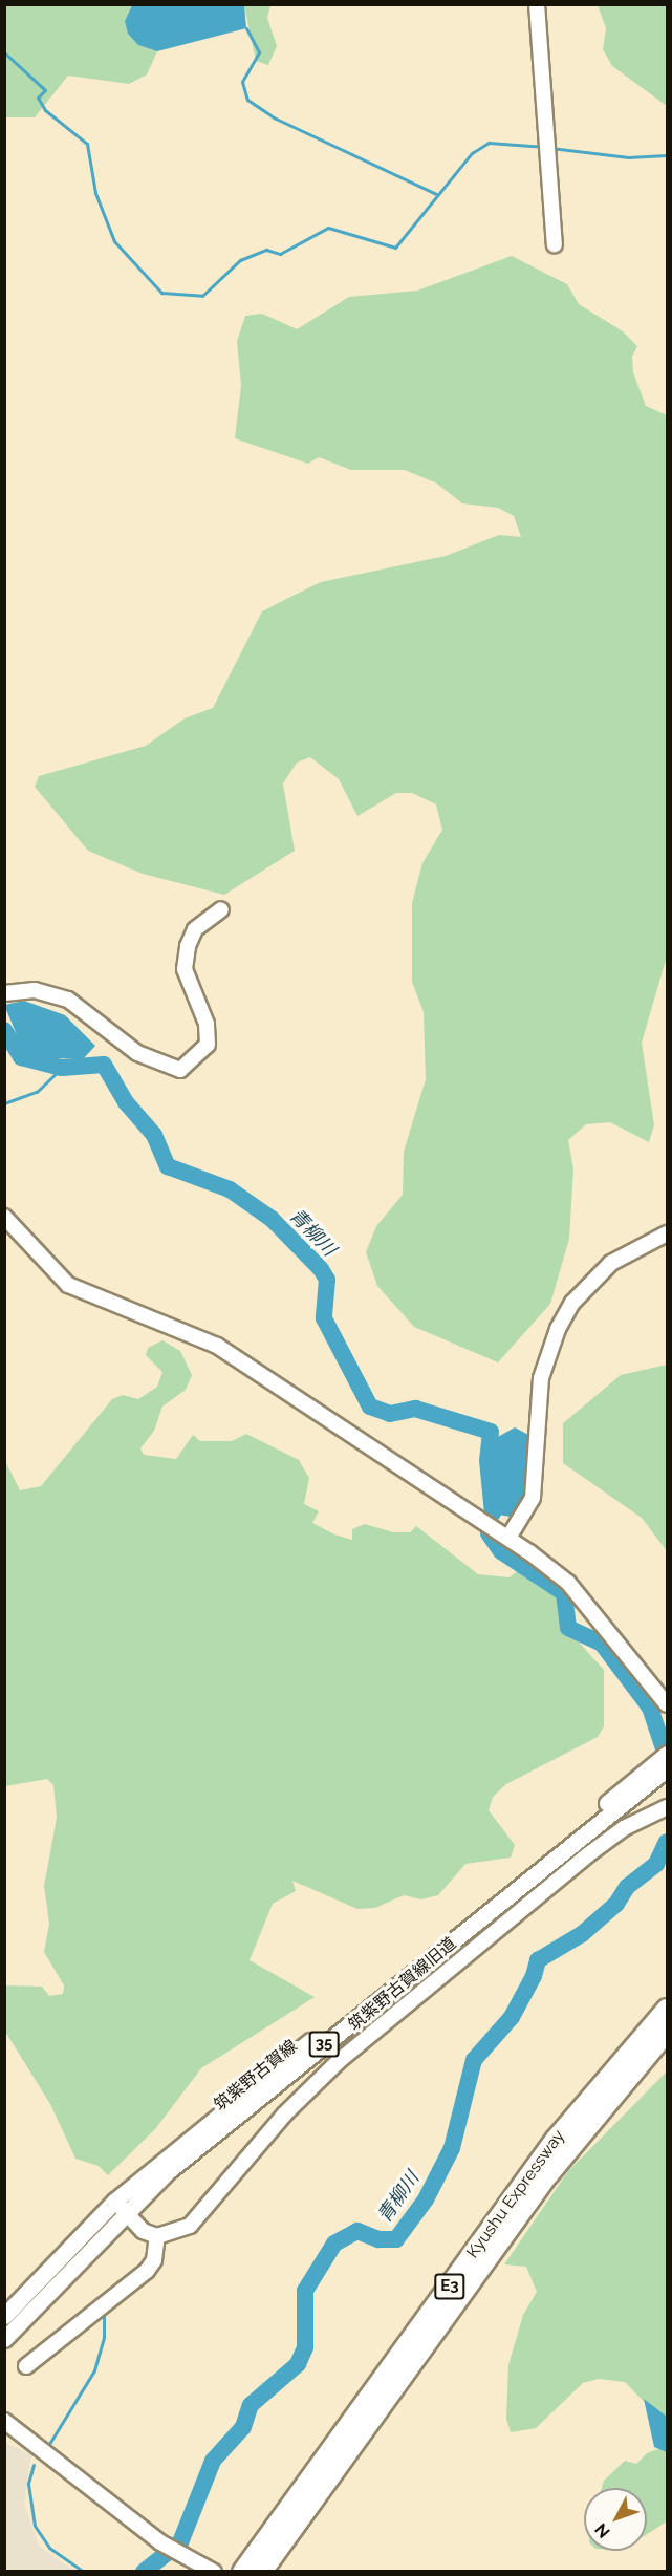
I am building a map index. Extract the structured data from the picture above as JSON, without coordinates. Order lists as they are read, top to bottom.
{
  "streets": {
    "highway": ["Kyushu Expressway", "E3"],
    "main road": ["35", "筑紫野古賀線"],
    "street": ["筑紫野古賀線旧道"]
  },
  "water": ["青柳川"],
  "north": "bottom left"
}
